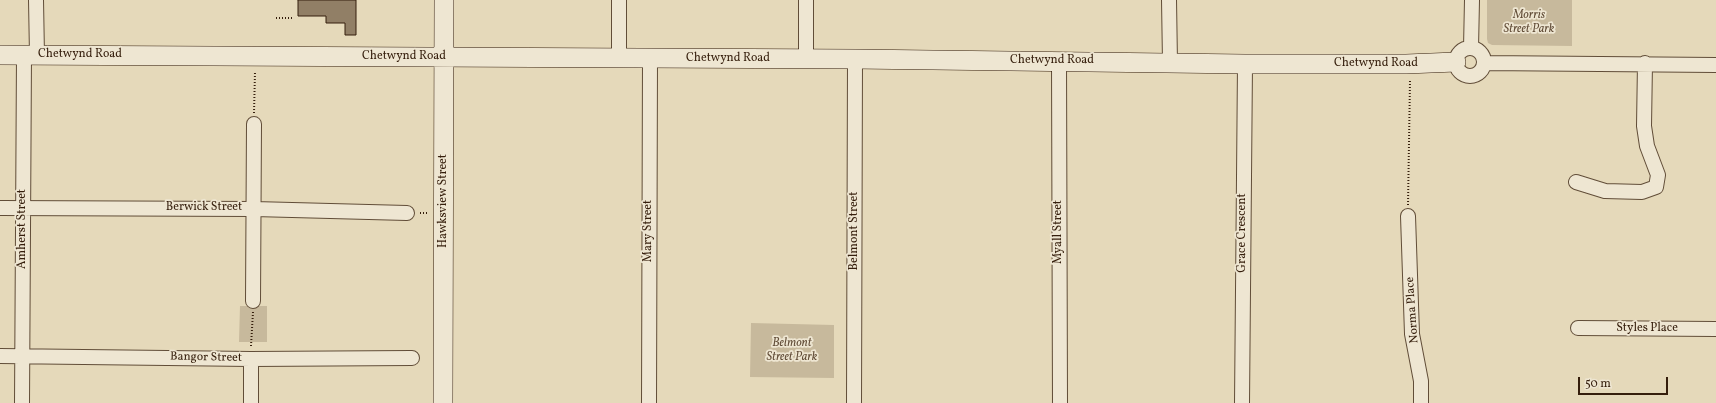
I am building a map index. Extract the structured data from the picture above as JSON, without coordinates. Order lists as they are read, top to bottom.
{
  "streets": {
    "street": [
      "Chetwynd Road",
      "Hawksview Street",
      "Berwick Street",
      "Amherst Street",
      "Mary Street",
      "Belmont Street",
      "Myall Street",
      "Grace Crescent",
      "Norma Place",
      "Styles Place",
      "Bangor Street"
    ]
  },
  "crossings": [
    ["Chetwynd Road", "Hawksview Street"],
    ["Chetwynd Road", "Amherst Street"],
    ["Chetwynd Road", "Mary Street"],
    ["Chetwynd Road", "Belmont Street"],
    ["Chetwynd Road", "Myall Street"],
    ["Chetwynd Road", "Grace Crescent"],
    ["Berwick Street", "Amherst Street"],
    ["Amherst Street", "Bangor Street"]
  ],
  "parks": ["Morris Street Park", "Belmont Street Park"],
  "scale_bar": "50 m"
}
